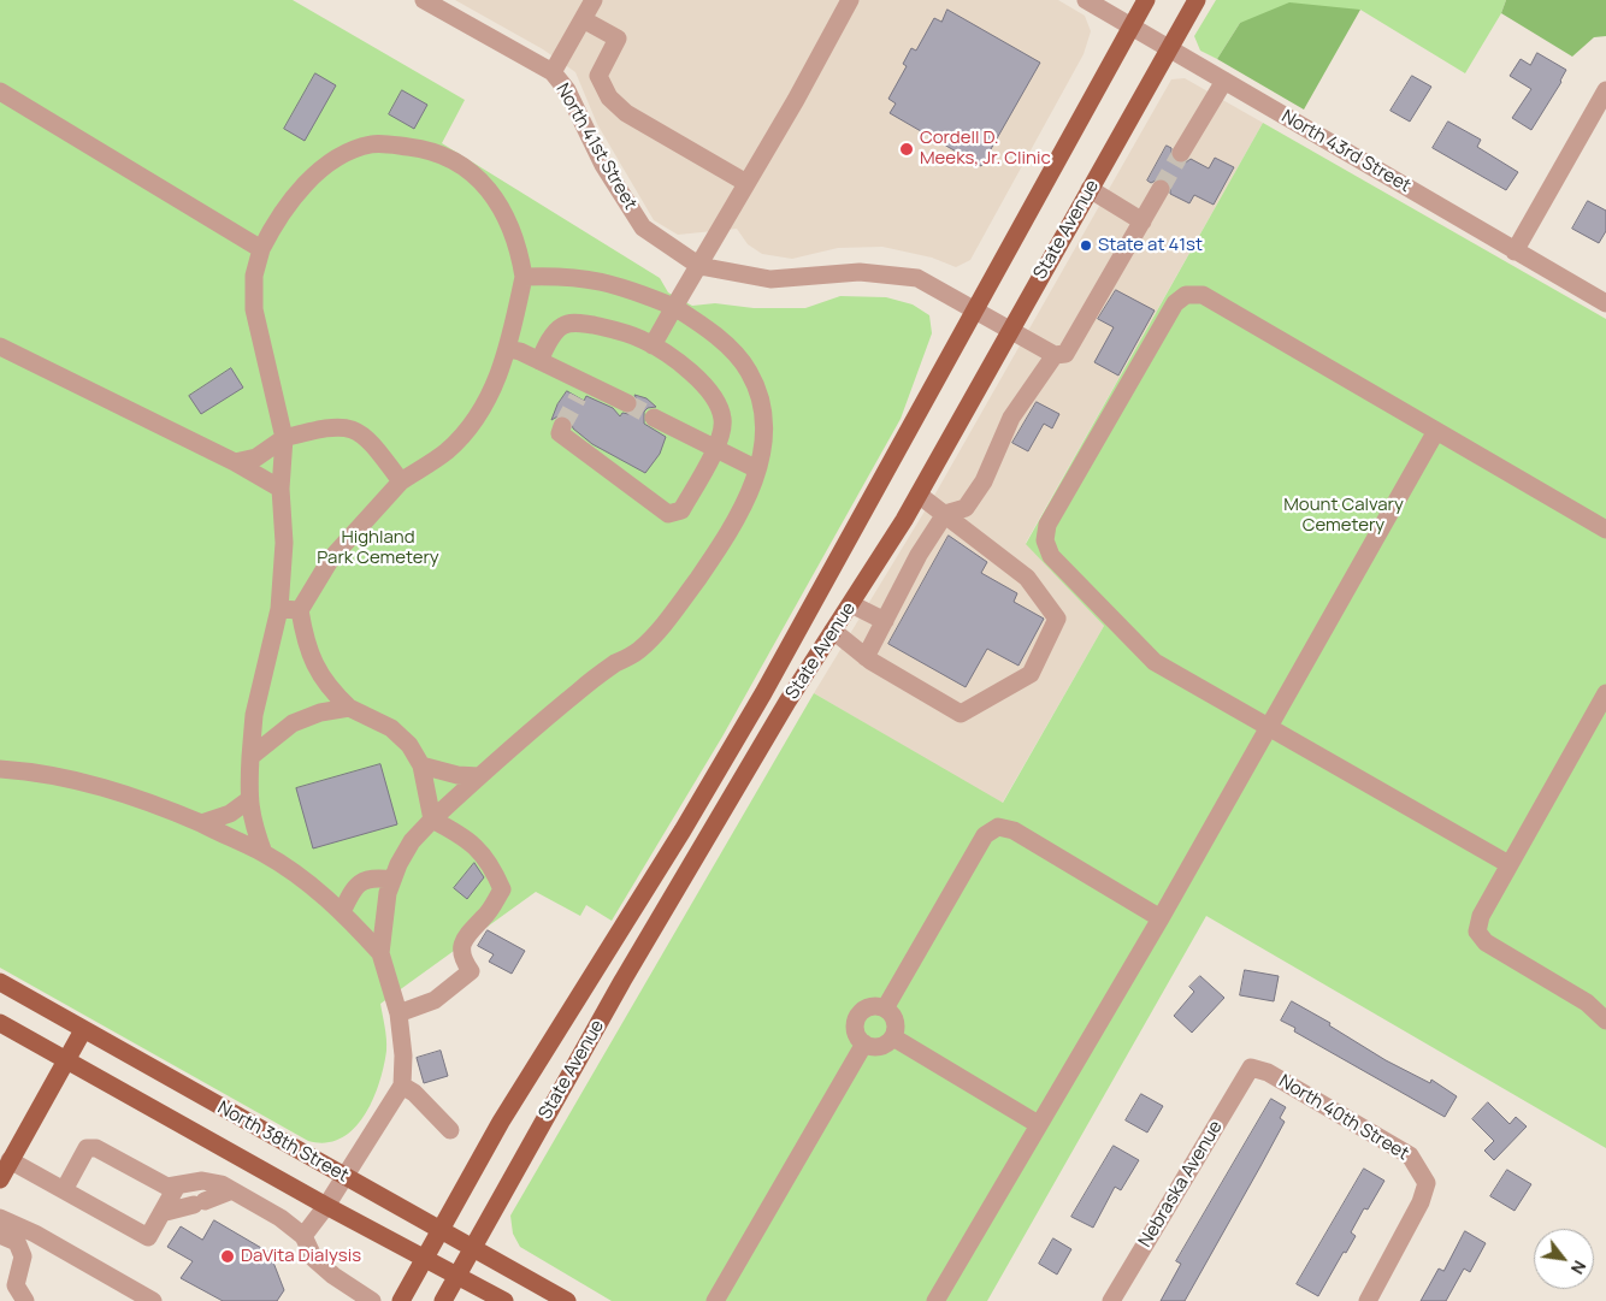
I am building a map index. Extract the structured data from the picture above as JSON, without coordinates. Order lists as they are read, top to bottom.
{
  "streets": {
    "main road": ["State Avenue", "North 38th Street"],
    "street": [
      "North 41st Street",
      "North 43rd Street",
      "North 40th Street",
      "Nebraska Avenue"
    ]
  },
  "crossings": [
    ["North 41st Street", "State Avenue"],
    ["North 43rd Street", "State Avenue"],
    ["State Avenue", "North 38th Street"],
    ["North 40th Street", "Nebraska Avenue"]
  ],
  "parks": ["Mount Calvary Cemetery", "Highland Park Cemetery"],
  "places": ["Cordell D. Meeks, Jr. Clinic", "State at 41st", "DaVita Dialysis"],
  "north": "bottom right"
}
